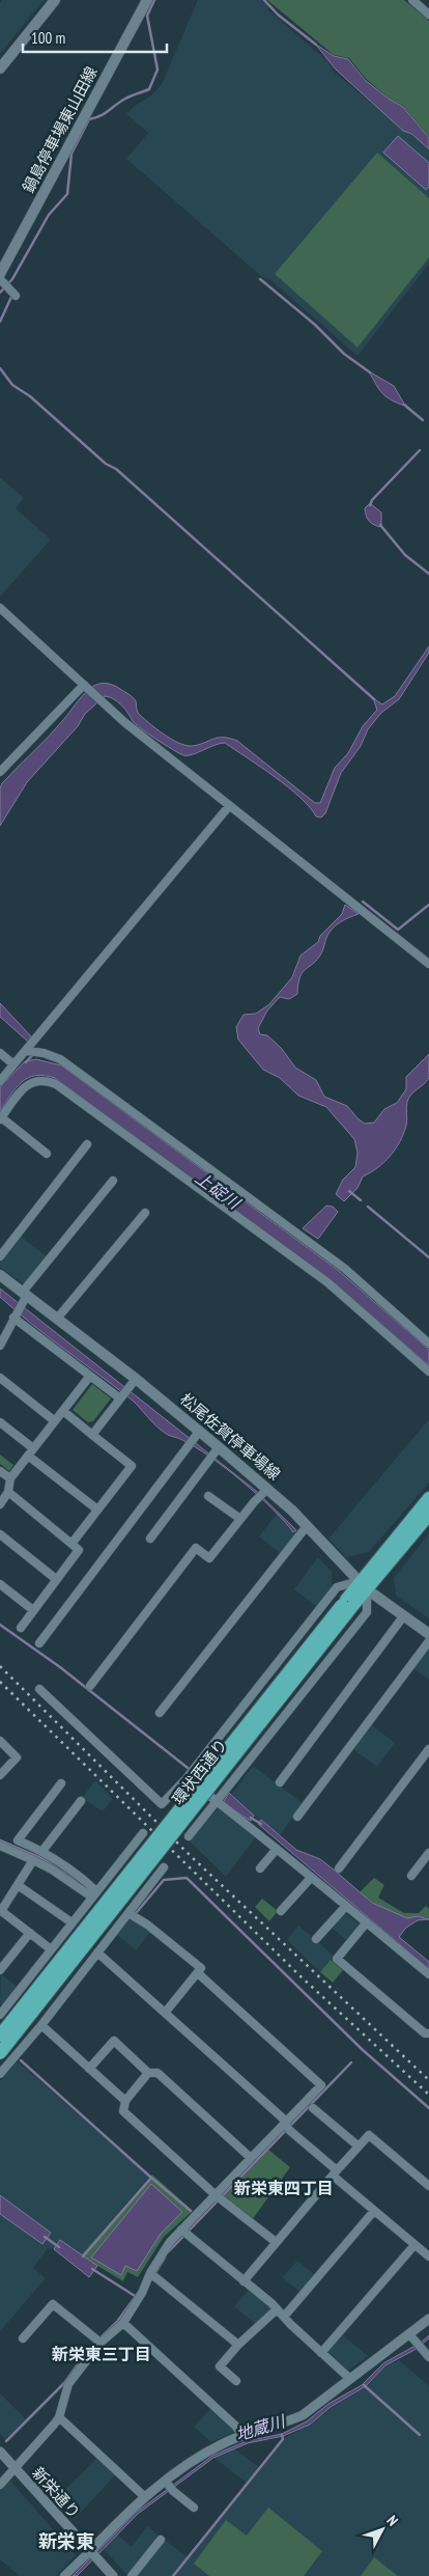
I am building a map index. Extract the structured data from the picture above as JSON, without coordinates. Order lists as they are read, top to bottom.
{
  "streets": {
    "highway": ["環状西通り"],
    "main road": ["鍋島停車場東山田線", "松尾佐賀停車場線"],
    "street": ["新栄通り"]
  },
  "crossings": [
    ["松尾佐賀停車場線", "環状西通り"]
  ],
  "districts": ["新栄東四丁目", "新栄東三丁目", "新栄東"],
  "water": ["上碇川", "地蔵川"],
  "scale_bar": "100 m",
  "north": "top right"
}
